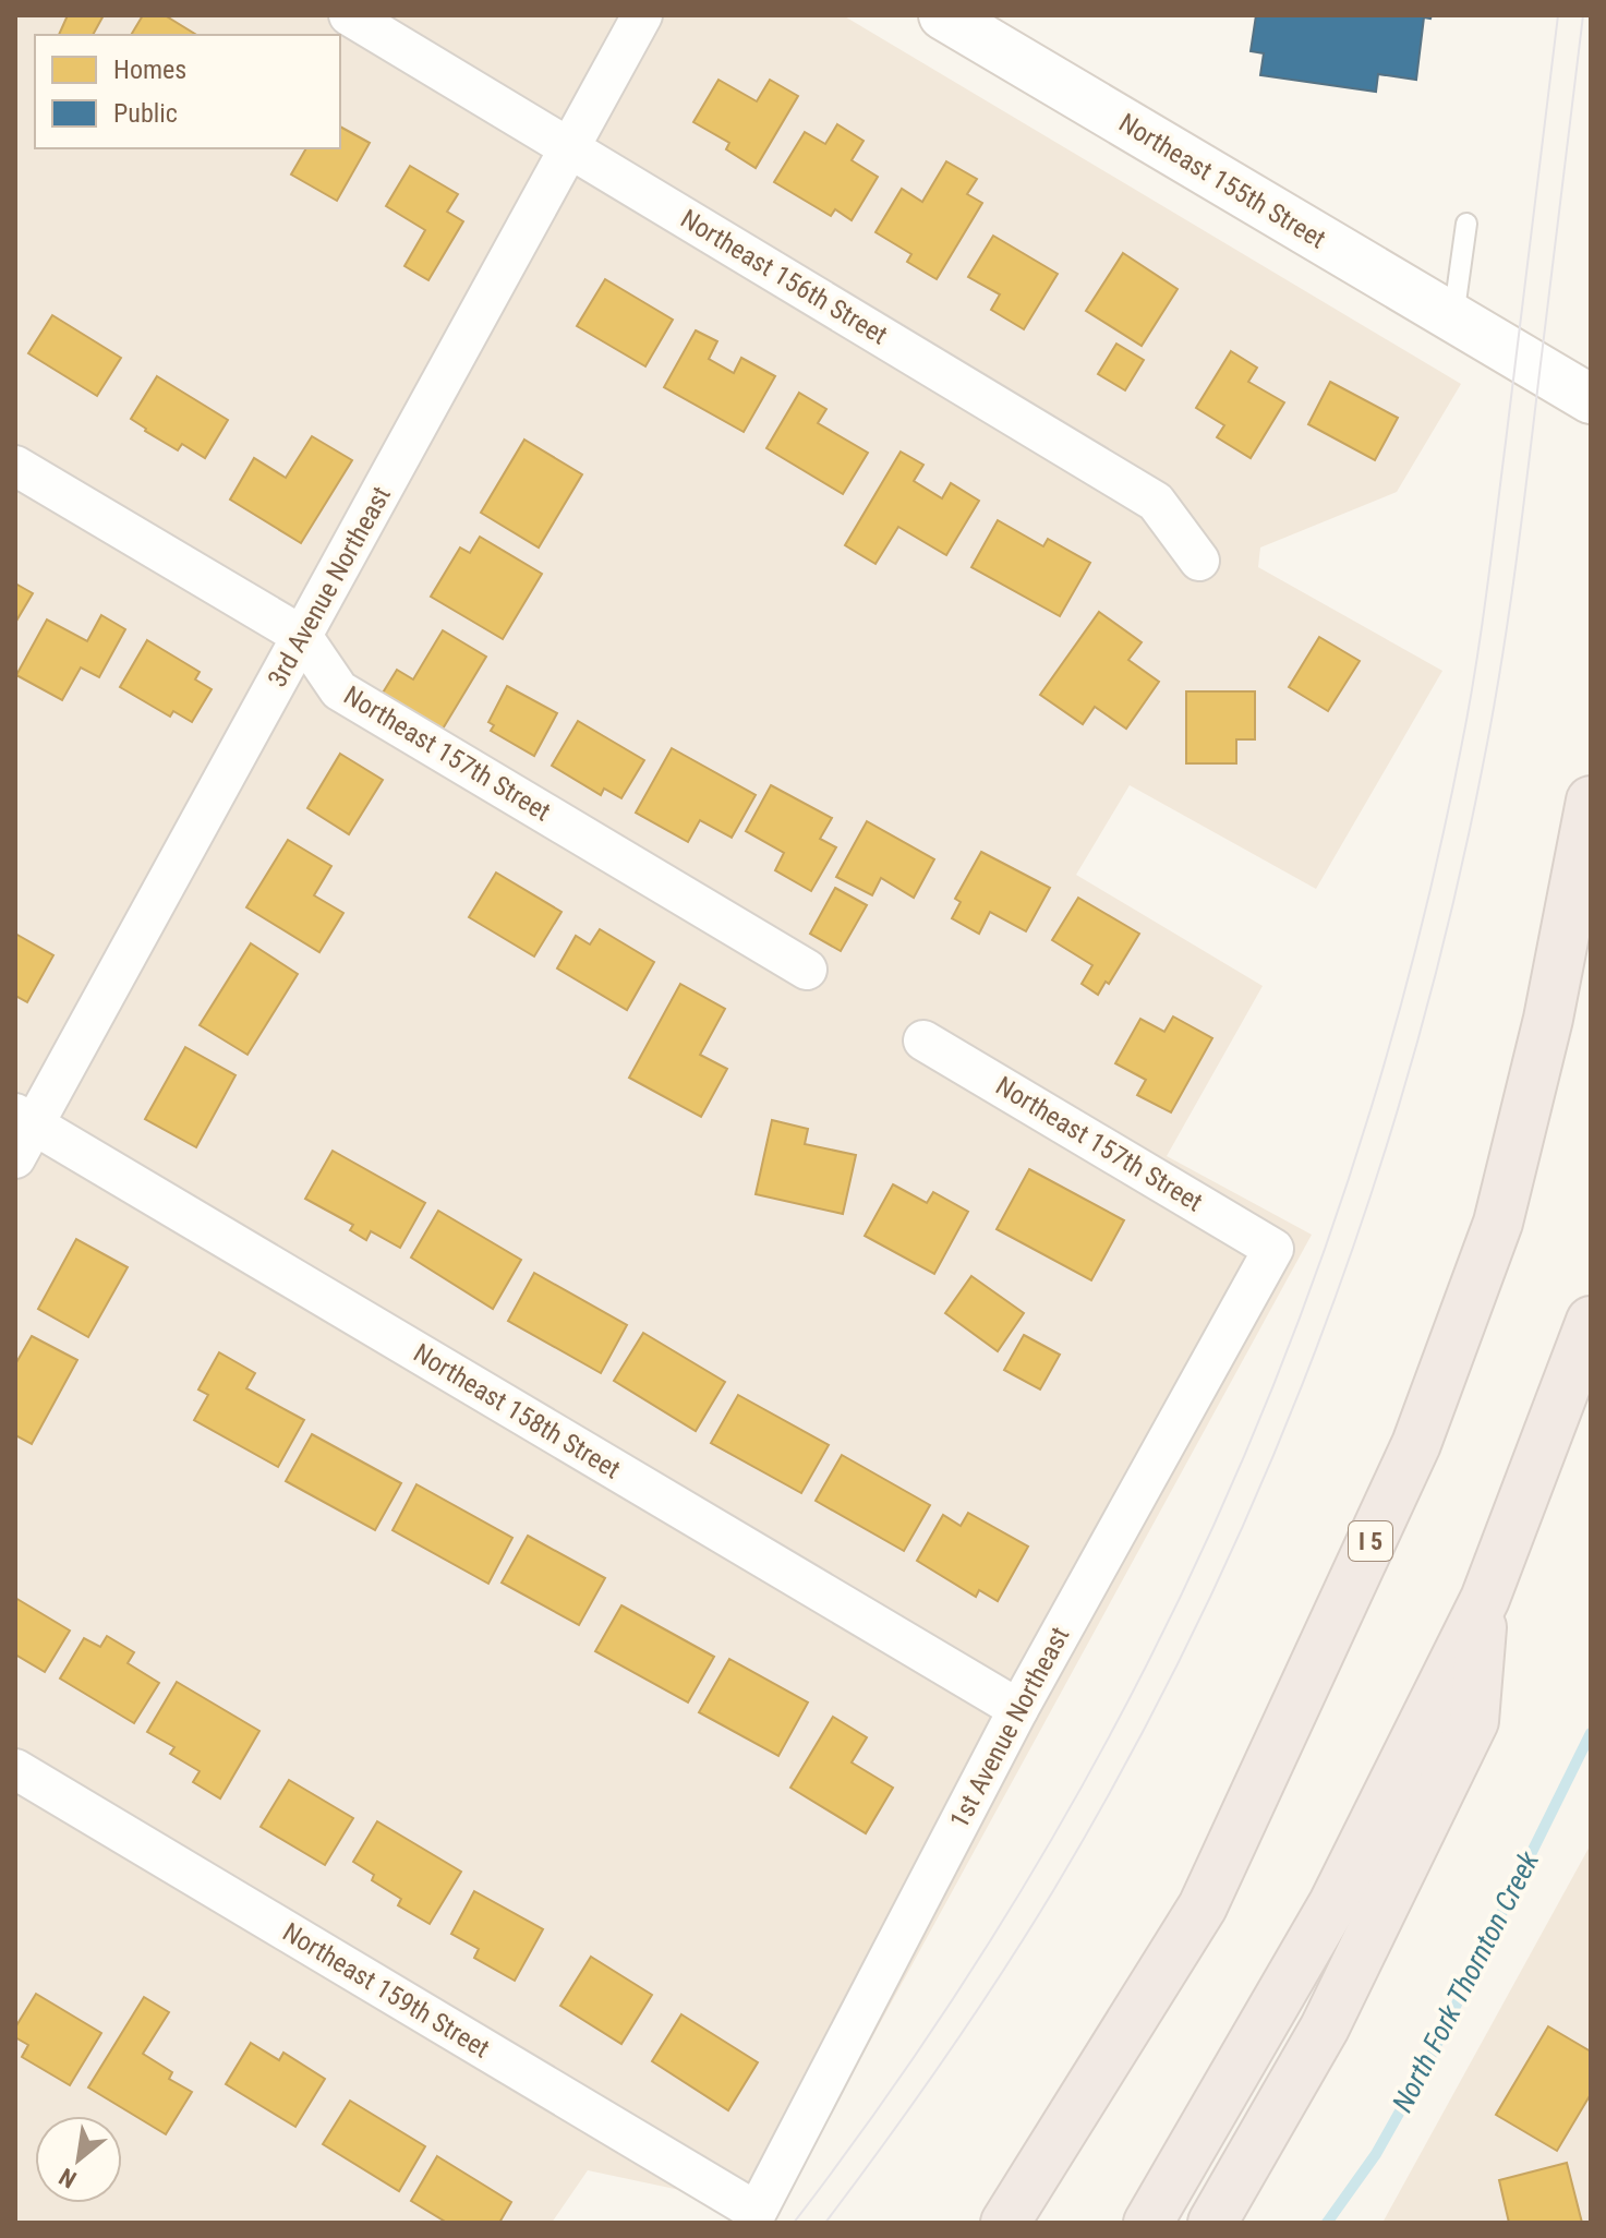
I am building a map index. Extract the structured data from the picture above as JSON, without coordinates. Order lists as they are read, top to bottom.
{
  "streets": {
    "highway": ["I 5"],
    "street": [
      "Northeast 155th Street",
      "Northeast 156th Street",
      "3rd Avenue Northeast",
      "Northeast 157th Street",
      "Northeast 158th Street",
      "1st Avenue Northeast",
      "Northeast 159th Street"
    ]
  },
  "crossings": [
    ["Northeast 156th Street", "3rd Avenue Northeast"],
    ["3rd Avenue Northeast", "Northeast 157th Street"],
    ["3rd Avenue Northeast", "Northeast 158th Street"],
    ["Northeast 157th Street", "1st Avenue Northeast"],
    ["Northeast 158th Street", "1st Avenue Northeast"],
    ["1st Avenue Northeast", "Northeast 159th Street"]
  ],
  "water": ["North Fork Thornton Creek"],
  "legend": ["Homes", "Public"],
  "north": "bottom left"
}
